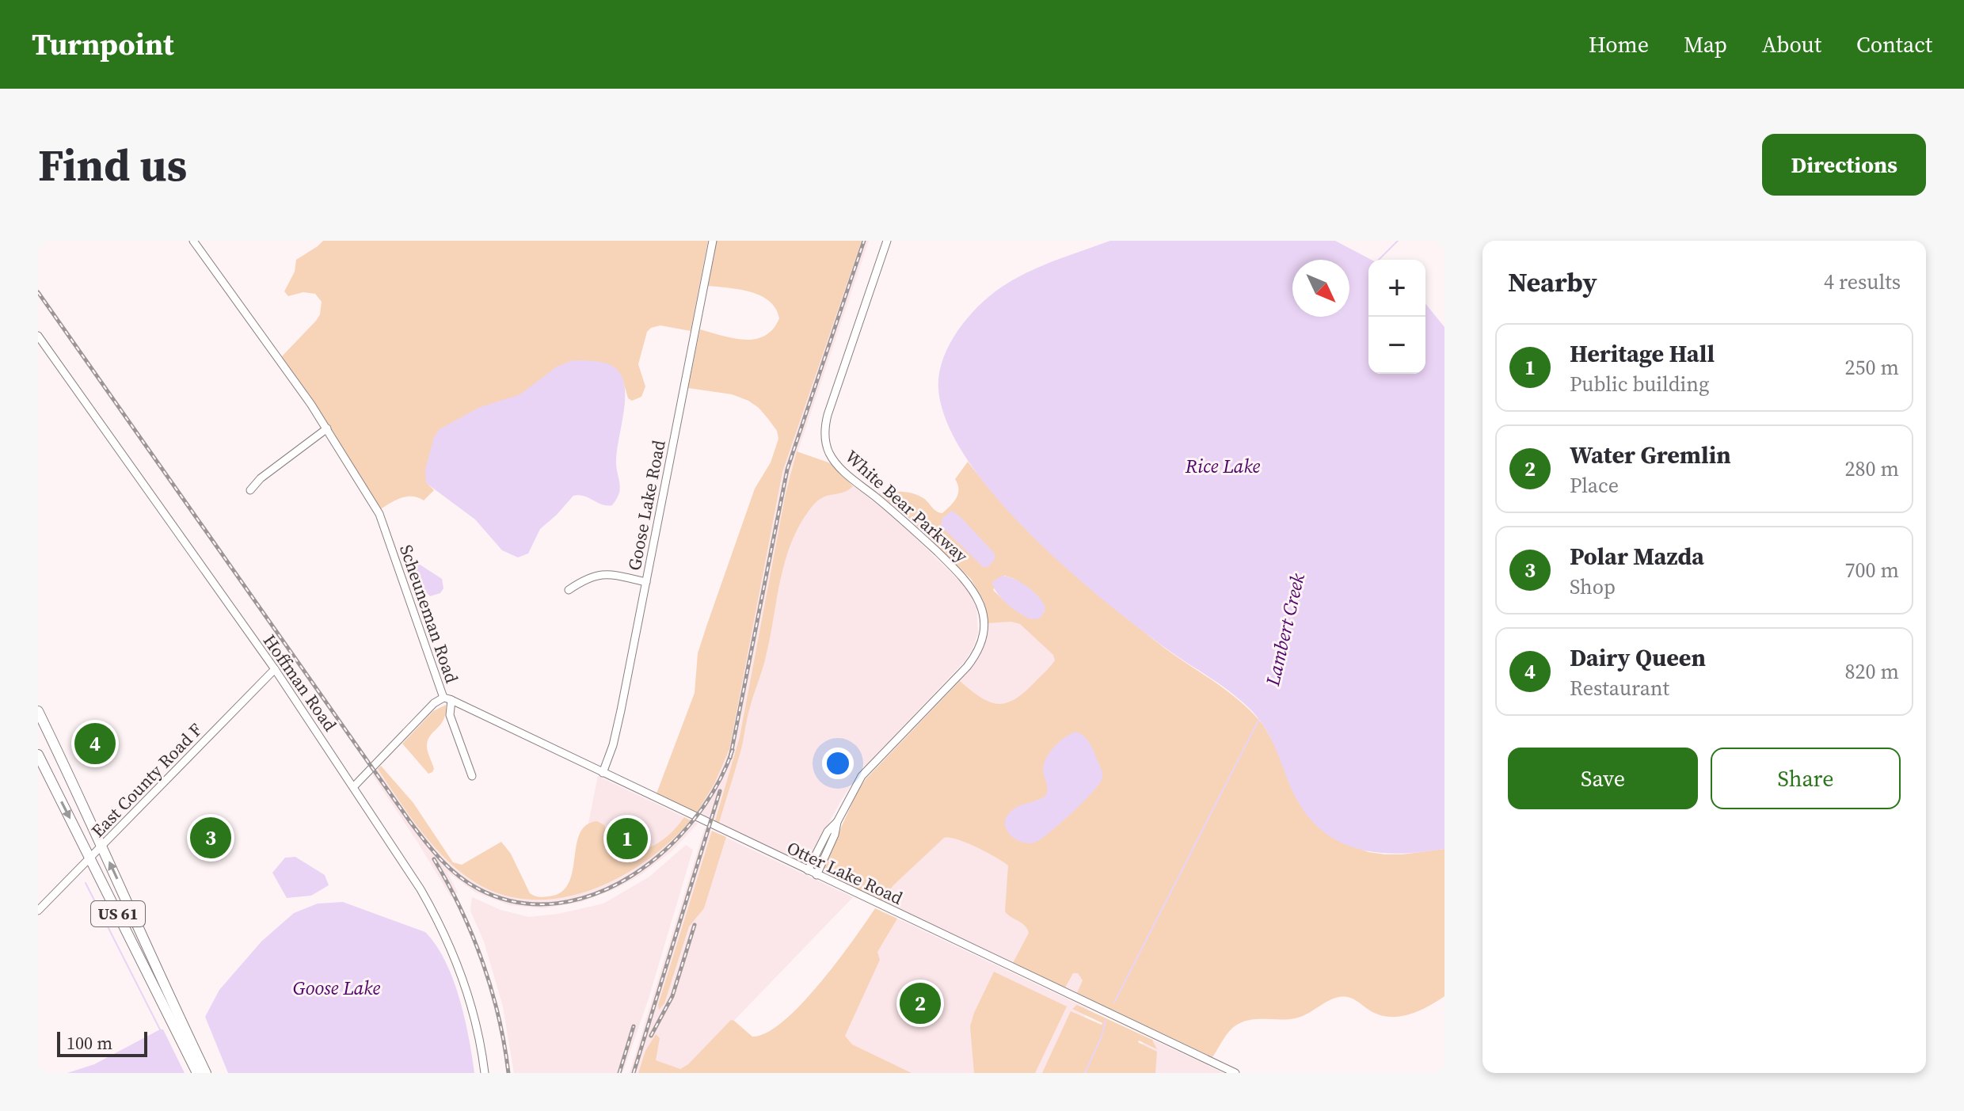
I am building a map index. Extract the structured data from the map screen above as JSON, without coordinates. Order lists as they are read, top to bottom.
{
  "streets": {
    "main road": ["US 61"],
    "street": [
      "Goose Lake Road",
      "White Bear Parkway",
      "Scheuneman Road",
      "Hoffman Road",
      "East County Road F",
      "Otter Lake Road"
    ]
  },
  "crossings": [
    ["Goose Lake Road", "Otter Lake Road"],
    ["White Bear Parkway", "Otter Lake Road"],
    ["Scheuneman Road", "Hoffman Road"],
    ["Scheuneman Road", "Otter Lake Road"],
    ["Hoffman Road", "East County Road F"],
    ["East County Road F", "US 61"]
  ],
  "water": ["Rice Lake", "Lambert Creek", "Goose Lake"],
  "scale_bar": "100 m",
  "north": "bottom right",
  "page": {
    "header": "Turnpoint",
    "nav": [
      "Home",
      "Map",
      "About",
      "Contact"
    ],
    "buttons": [
      "Directions",
      ["Save", "Share"]
    ],
    "title": "Find us",
    "heading": ["Nearby", "4 results"],
    "map_buttons": ["+", "−"],
    "list": [
      {
        "mark": "1",
        "name": "Heritage Hall",
        "note": "Public building",
        "value": "250 m"
      },
      {
        "mark": "2",
        "name": "Water Gremlin",
        "note": "Place",
        "value": "280 m"
      },
      {
        "mark": "3",
        "name": "Polar Mazda",
        "note": "Shop",
        "value": "700 m"
      },
      {
        "mark": "4",
        "name": "Dairy Queen",
        "note": "Restaurant",
        "value": "820 m"
      }
    ],
    "pins": [
      "4",
      "3",
      "1",
      "2"
    ],
    "scale": "100 m"
  }
}
